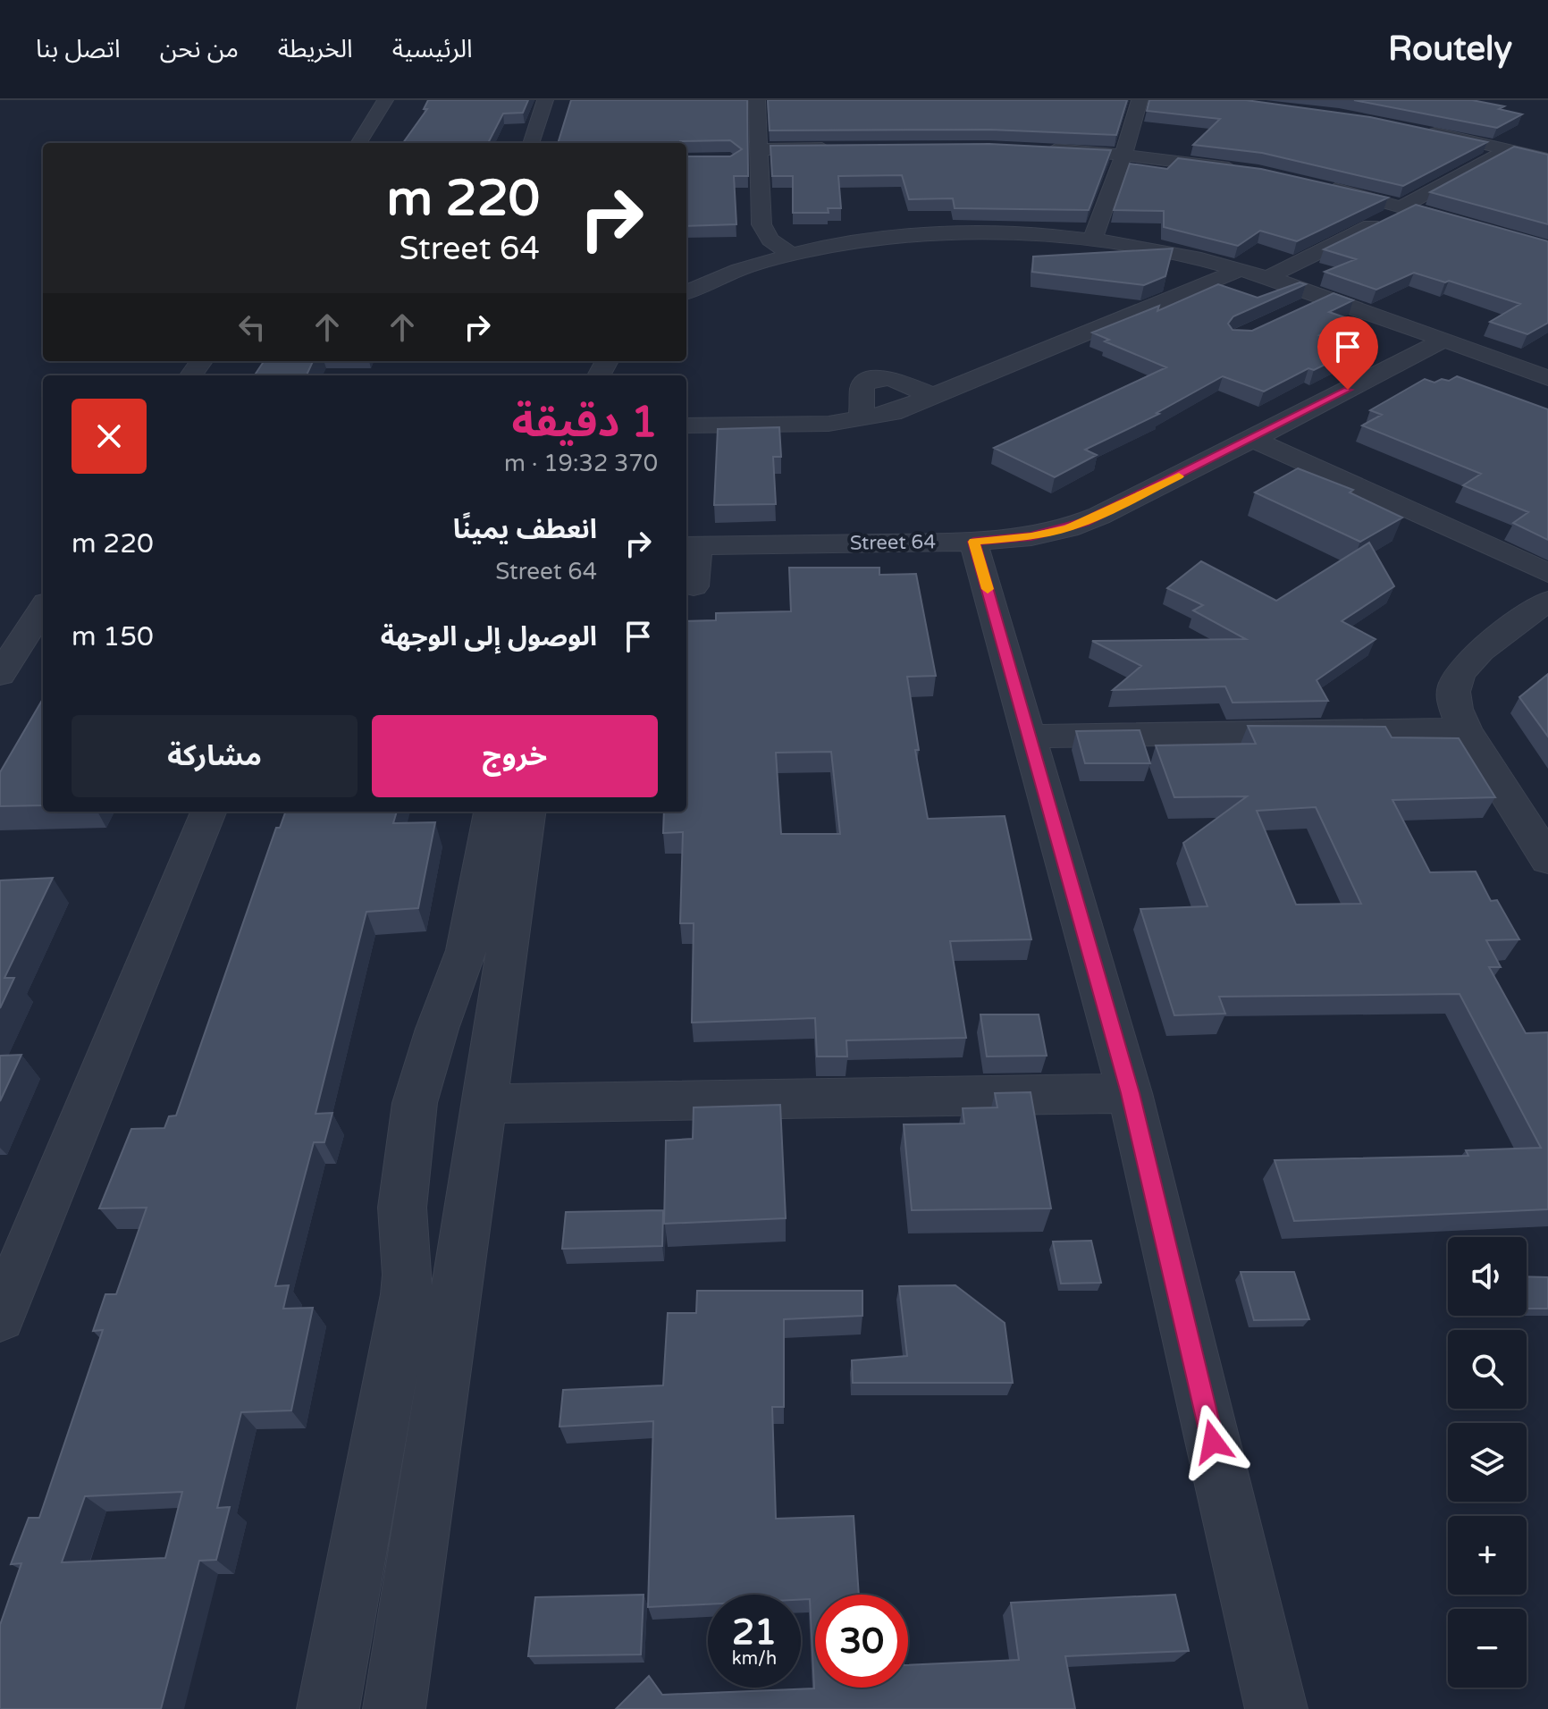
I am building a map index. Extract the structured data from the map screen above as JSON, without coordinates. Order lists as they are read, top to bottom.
{
  "streets": {
    "street": ["Street 64"]
  },
  "page": {
    "header": "Routely",
    "nav": [
      "الرئيسية",
      "الخريطة",
      "من نحن",
      "اتصل بنا"
    ],
    "turn": ["220 m", "Street 64"],
    "heading": ["1 دقيقة", "370 m · 19:32"],
    "list": [
      {
        "name": "انعطف يمينًا",
        "note": "Street 64",
        "value": "220 m"
      },
      {
        "name": "الوصول إلى الوجهة",
        "value": "150 m"
      }
    ],
    "buttons": ["خروج", "مشاركة"],
    "map_buttons": ["+", "−"],
    "speed": "21 km/h",
    "limit": "30"
  }
}
